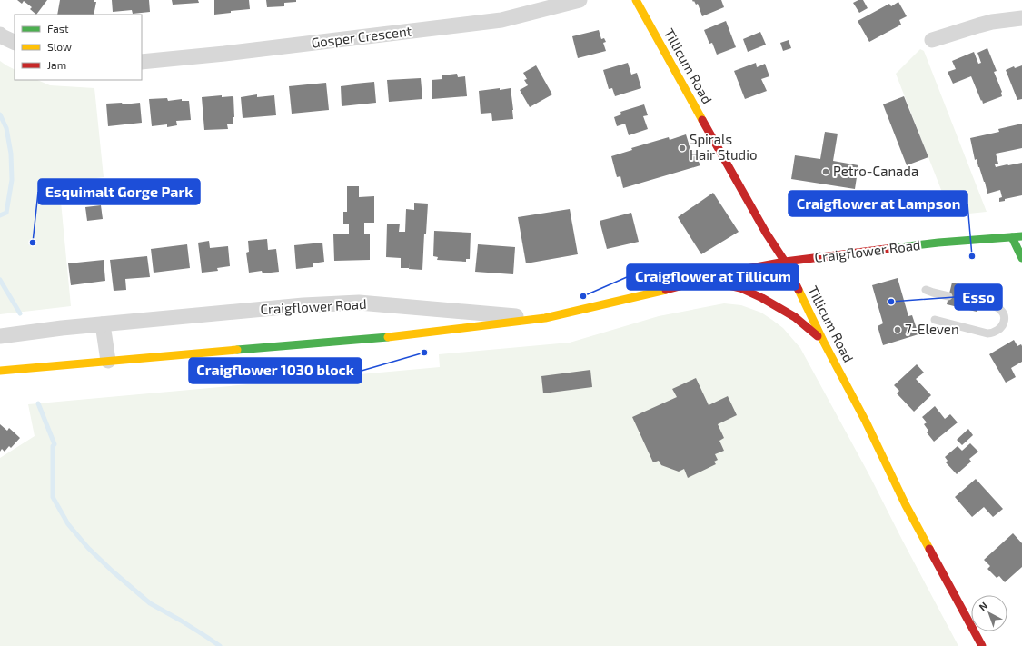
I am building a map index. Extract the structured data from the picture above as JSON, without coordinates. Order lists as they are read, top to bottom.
{
  "streets": {
    "main road": ["Tillicum Road", "Craigflower Road"],
    "street": ["Gosper Crescent"]
  },
  "crossings": [
    ["Tillicum Road", "Craigflower Road"]
  ],
  "places": [
    "Spirals Hair Studio",
    "Petro-Canada",
    "Esquimalt Gorge Park",
    "Craigflower at Lampson",
    "Craigflower at Tillicum",
    "Esso",
    "7-Eleven",
    "Craigflower 1030 block"
  ],
  "legend": ["Fast", "Slow", "Jam"],
  "north": "top left"
}
